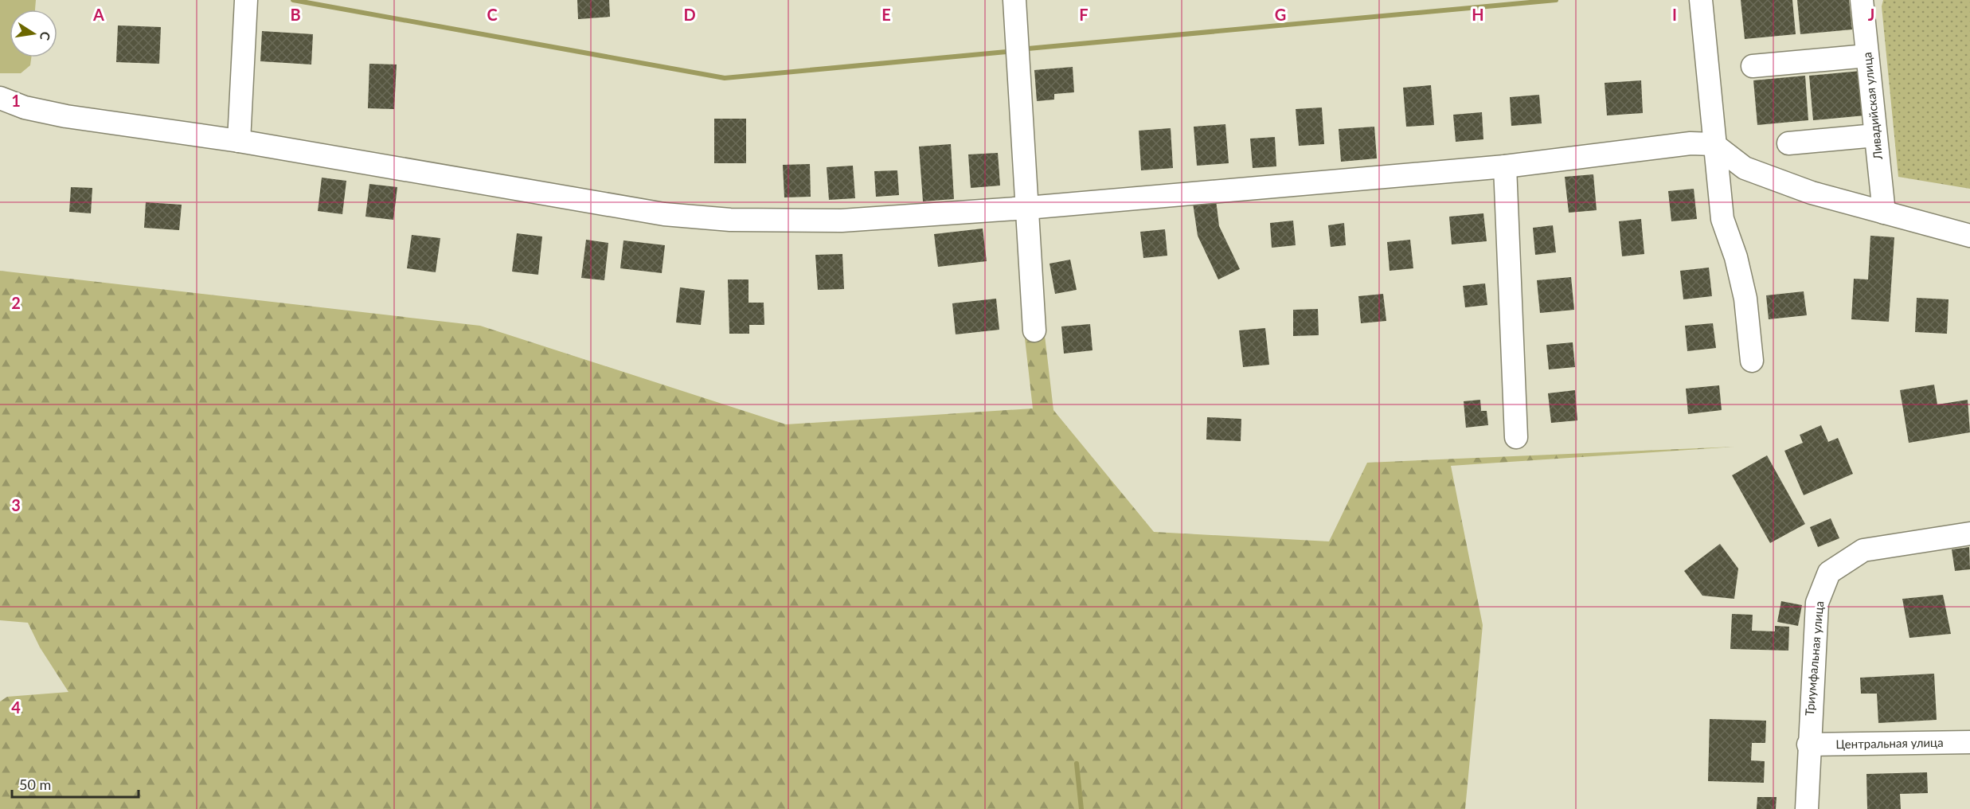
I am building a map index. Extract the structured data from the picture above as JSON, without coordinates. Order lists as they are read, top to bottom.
{
  "streets": {
    "street": ["Ливадийская улица", "Триумфальная улица", "Центральная улица"]
  },
  "crossings": [
    ["Триумфальная улица", "Центральная улица"]
  ],
  "scale_bar": "50 m",
  "north": "right",
  "grid": {
    "columns": [
      "A",
      "B",
      "C",
      "D",
      "E",
      "F",
      "G",
      "H",
      "I",
      "J"
    ],
    "rows": [
      "1",
      "2",
      "3",
      "4"
    ]
  }
}
